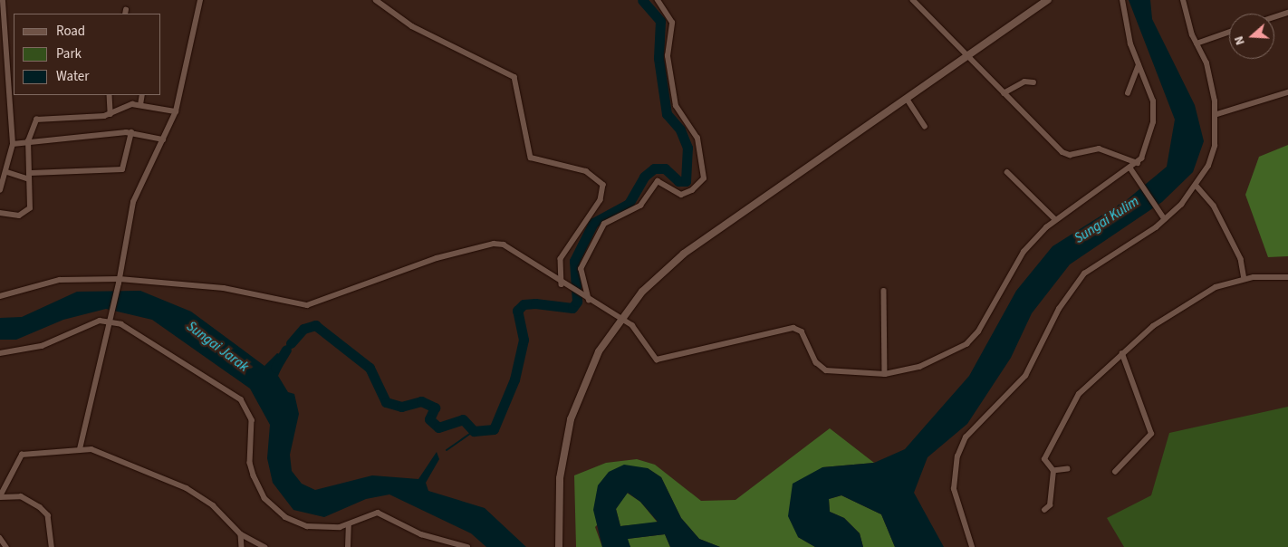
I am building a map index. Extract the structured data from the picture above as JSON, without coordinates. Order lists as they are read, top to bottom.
{
  "water": ["Sungai Kulim", "Sungai Jarak"],
  "legend": ["Road", "Park", "Water"],
  "north": "left"
}
